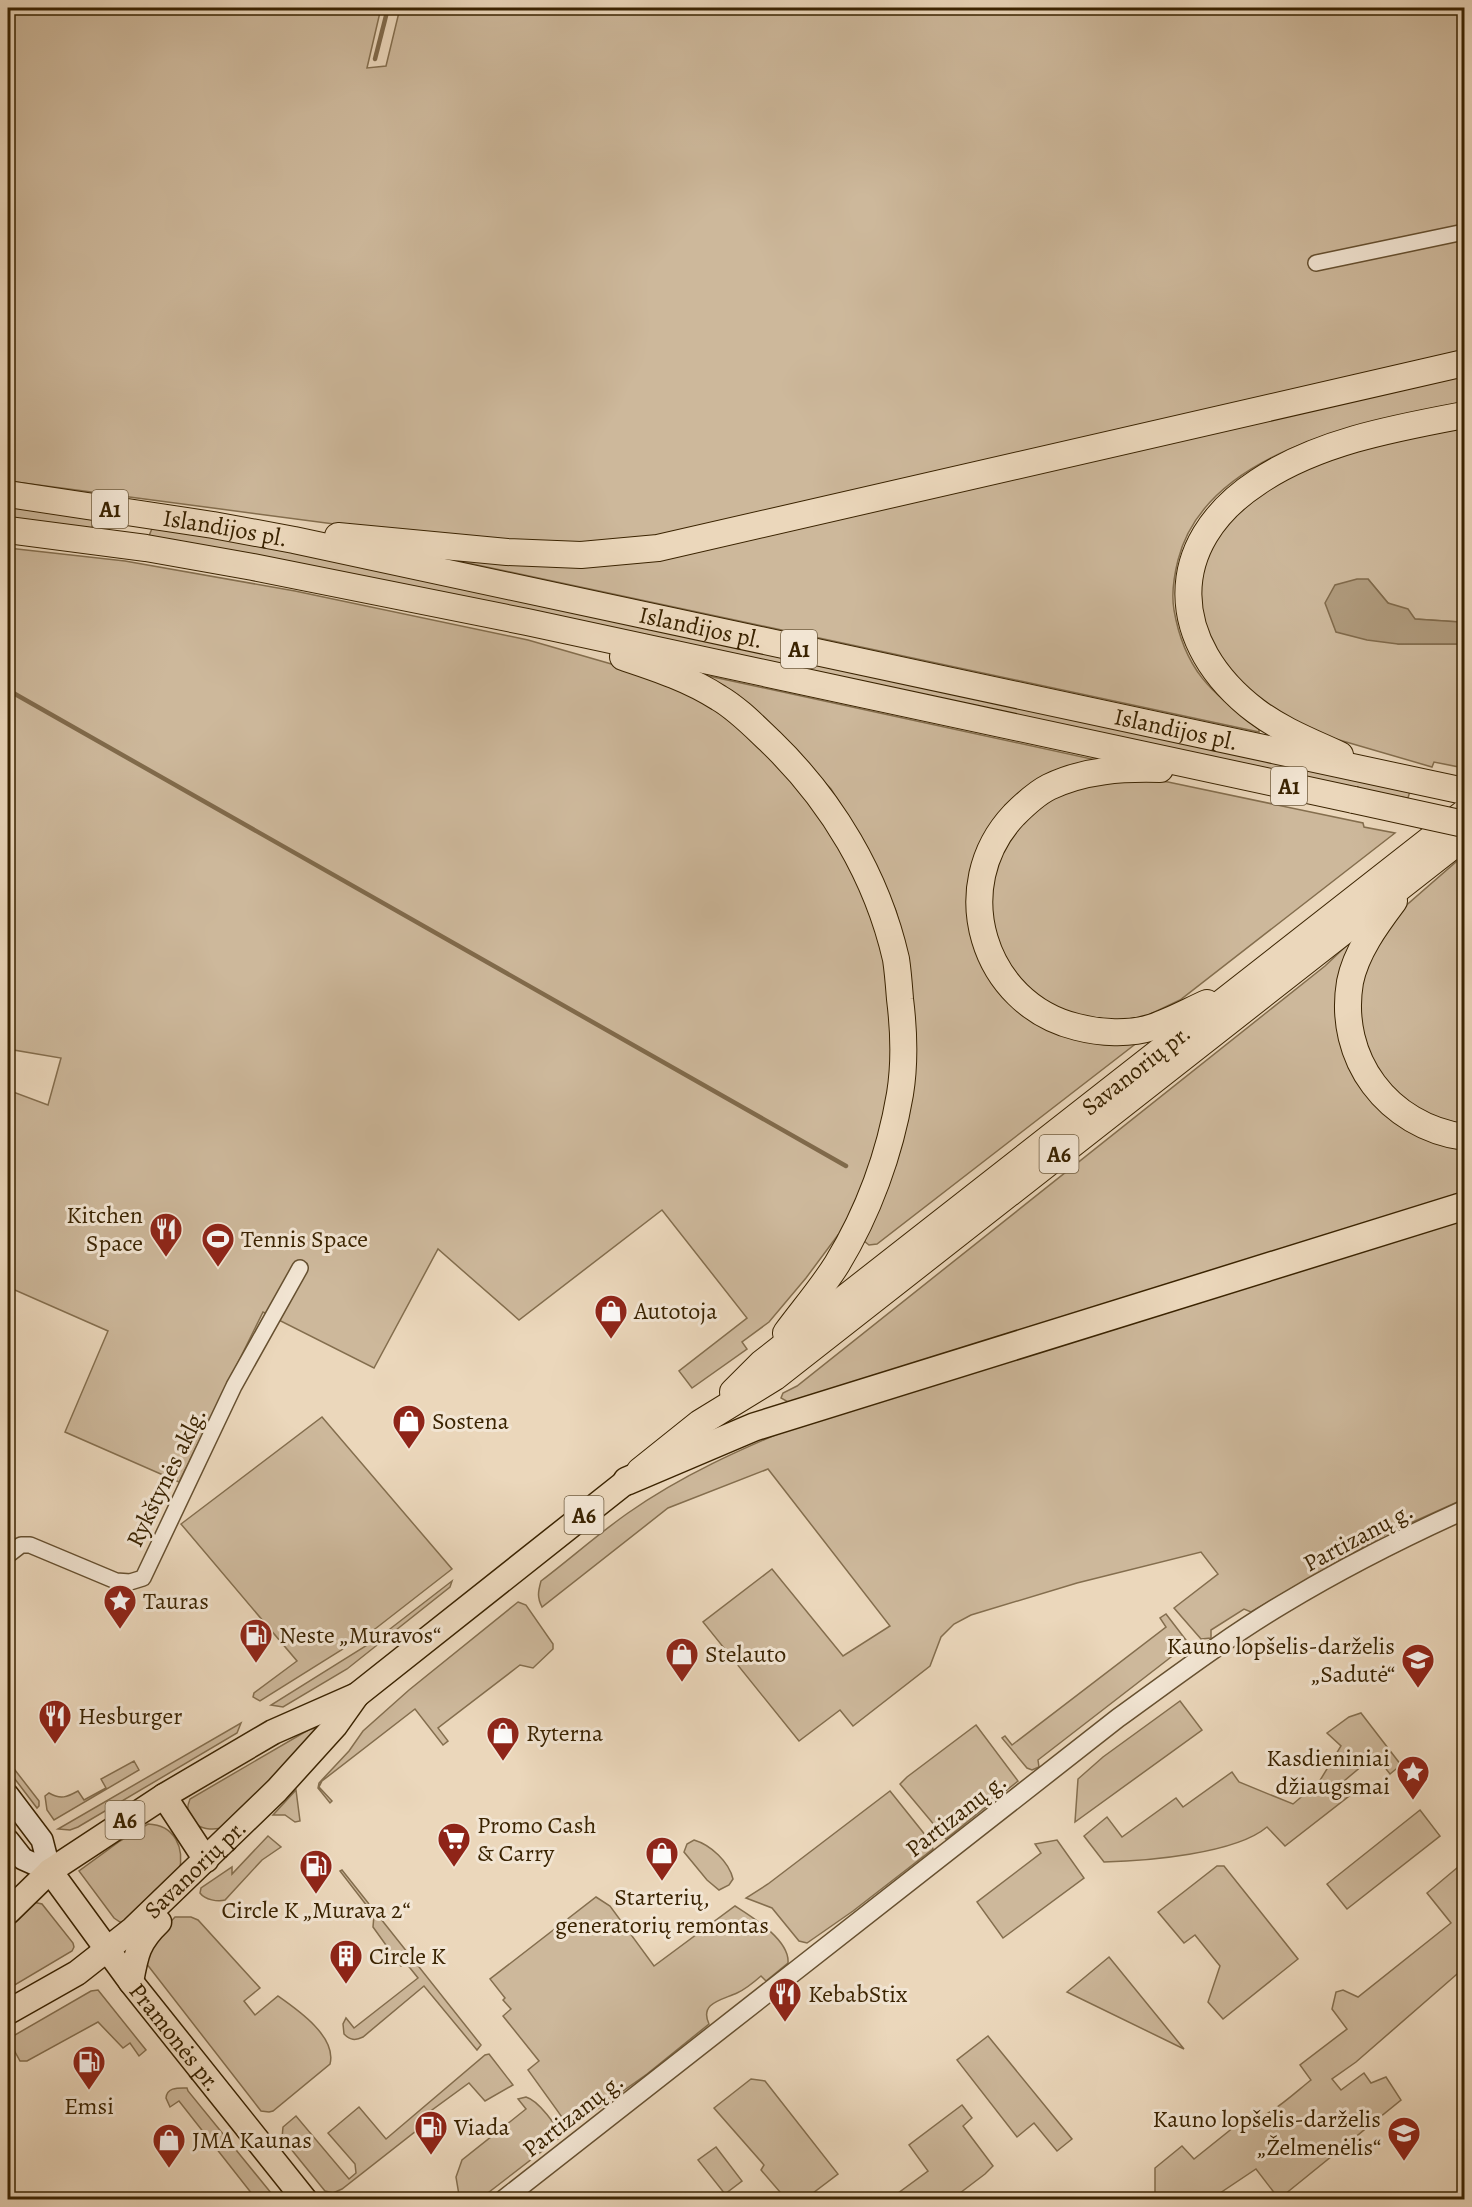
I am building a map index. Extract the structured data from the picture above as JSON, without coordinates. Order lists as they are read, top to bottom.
{
  "streets": {
    "highway": [
      "A1",
      "Islandijos pl.",
      "Savanorių pr.",
      "A6"
    ],
    "main road": ["Pramonės pr."],
    "street": ["Rykštynės aklg.", "Partizanų g."]
  },
  "crossings": [
    ["Savanorių pr.", "Pramonės pr."]
  ],
  "places": {
    "restaurant": ["Kitchen Space", "Hesburger", "KebabStix"],
    "sports": ["Tennis Space"],
    "shop": [
      "Autotoja",
      "Sostena",
      "Stelauto",
      "Ryterna",
      "Starterių, generatorių remontas",
      "JMA Kaunas"
    ],
    "place": ["Tauras", "Kasdieniniai džiaugsmai"],
    "fuel station": [
      "Neste „Muravos“",
      "Circle K „Murava 2“",
      "Emsi",
      "Viada"
    ],
    "school or university": ["Kauno lopšelis-darželis „Sadutė“", "Kauno lopšelis-darželis „Želmenėlis“"],
    "supermarket": ["Promo Cash & Carry"],
    "building": ["Circle K"]
  }
}
